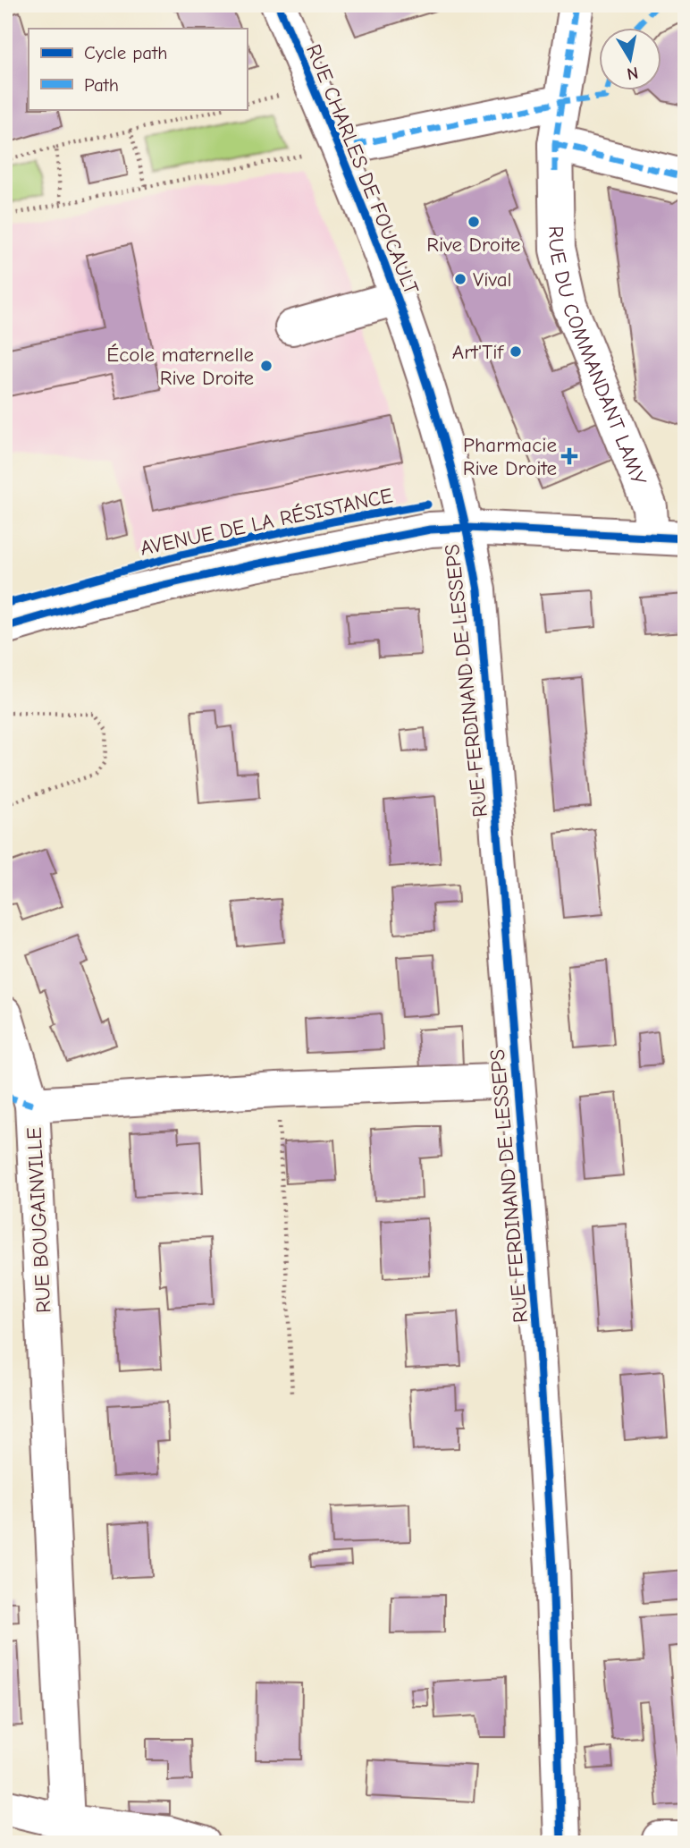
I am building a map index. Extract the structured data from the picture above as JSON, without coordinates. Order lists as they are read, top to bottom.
{
  "streets": {
    "street": [
      "RUE CHARLES DE FOUCAULT",
      "RUE DU COMMANDANT LAMY",
      "AVENUE DE LA RÉSISTANCE",
      "RUE FERDINAND DE LESSEPS",
      "RUE BOUGAINVILLE"
    ]
  },
  "crossings": [
    ["RUE CHARLES DE FOUCAULT", "AVENUE DE LA RÉSISTANCE"],
    ["RUE CHARLES DE FOUCAULT", "RUE FERDINAND DE LESSEPS"],
    ["RUE DU COMMANDANT LAMY", "AVENUE DE LA RÉSISTANCE"],
    ["AVENUE DE LA RÉSISTANCE", "RUE FERDINAND DE LESSEPS"],
    ["RUE FERDINAND DE LESSEPS", "RUE BOUGAINVILLE"]
  ],
  "places": {
    "other": [
      "Rive Droite",
      "Vival",
      "Art'Tif",
      "École maternelle Rive Droite"
    ],
    "health": ["Pharmacie Rive Droite"]
  },
  "legend": ["Cycle path", "Path"],
  "north": "bottom"
}
